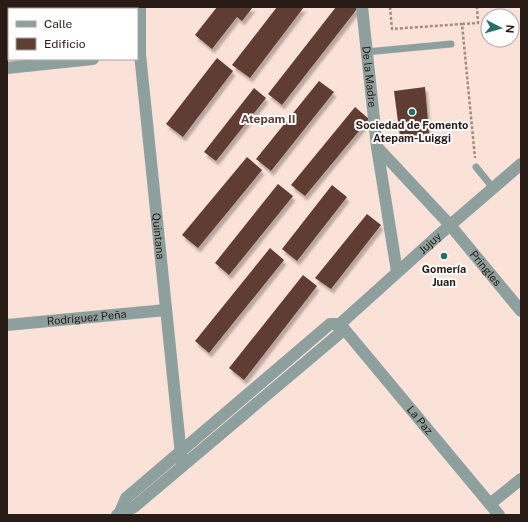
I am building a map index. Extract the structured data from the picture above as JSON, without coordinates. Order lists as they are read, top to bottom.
{
  "streets": {
    "street": [
      "De la Madre",
      "Quintana",
      "Jujuy",
      "Pringles",
      "Rodríguez Peña",
      "La Paz"
    ]
  },
  "crossings": [
    ["De la Madre", "Jujuy"],
    ["Quintana", "Rodríguez Peña"],
    ["Jujuy", "Pringles"],
    ["Jujuy", "La Paz"]
  ],
  "districts": ["Atepam II"],
  "places": ["Sociedad de Fomento Atepam-Luiggi", "Gomería Juan"],
  "legend": ["Calle", "Edificio"],
  "north": "right"
}
